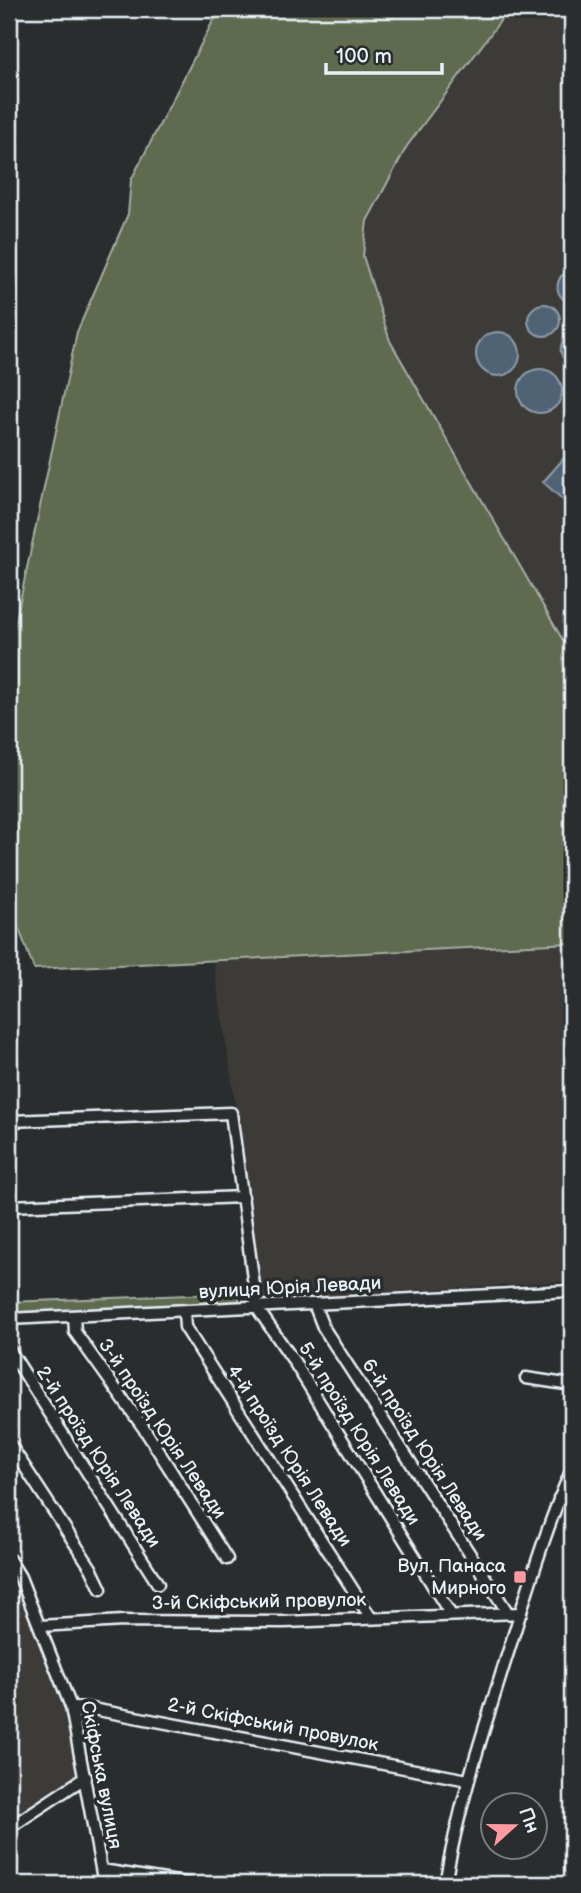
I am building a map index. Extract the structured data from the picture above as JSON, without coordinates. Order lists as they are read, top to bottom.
{
  "streets": {
    "street": [
      "вулиця Юрія Левади",
      "3-й проїзд Юрія Левади",
      "5-й проїзд Юрія Левади",
      "6-й проїзд Юрія Левади",
      "4-й проїзд Юрія Левади",
      "2-й проїзд Юрія Левади",
      "3-й Скіфський провулок",
      "2-й Скіфський провулок",
      "Скіфська вулиця"
    ]
  },
  "crossings": [
    ["вулиця Юрія Левади", "3-й проїзд Юрія Левади"],
    ["вулиця Юрія Левади", "5-й проїзд Юрія Левади"],
    ["вулиця Юрія Левади", "6-й проїзд Юрія Левади"],
    ["вулиця Юрія Левади", "4-й проїзд Юрія Левади"],
    ["5-й проїзд Юрія Левади", "3-й Скіфський провулок"],
    ["6-й проїзд Юрія Левади", "3-й Скіфський провулок"],
    ["4-й проїзд Юрія Левади", "3-й Скіфський провулок"],
    ["3-й Скіфський провулок", "Скіфська вулиця"],
    ["2-й Скіфський провулок", "Скіфська вулиця"]
  ],
  "places": {
    "transit": ["Вул. Панаса Мирного"]
  },
  "scale_bar": "100 m",
  "north": "right"
}
